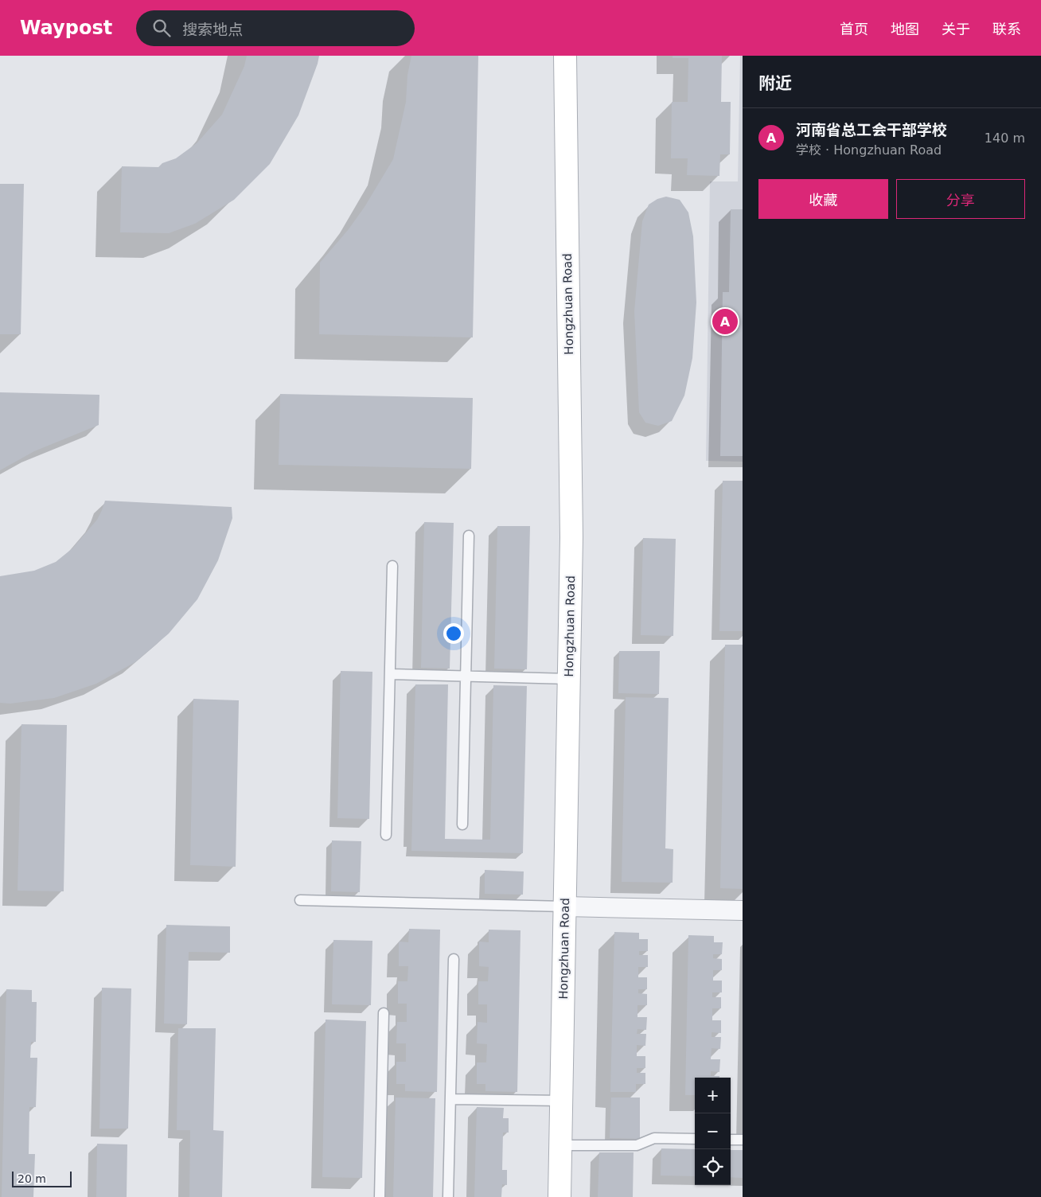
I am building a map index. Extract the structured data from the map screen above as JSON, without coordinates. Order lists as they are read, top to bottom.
{
  "streets": {
    "street": ["Hongzhuan Road"]
  },
  "scale_bar": "20 m",
  "page": {
    "header": "Waypost",
    "search": "搜索地点",
    "nav": [
      "首页",
      "地图",
      "关于",
      "联系"
    ],
    "heading": "附近",
    "list": [
      {
        "mark": "A",
        "name": "河南省总工会干部学校",
        "note": "学校 · Hongzhuan Road",
        "value": "140 m"
      }
    ],
    "buttons": ["收藏", "分享"],
    "pins": "A",
    "map_buttons": ["+", "−"],
    "scale": "20 m"
  }
}
